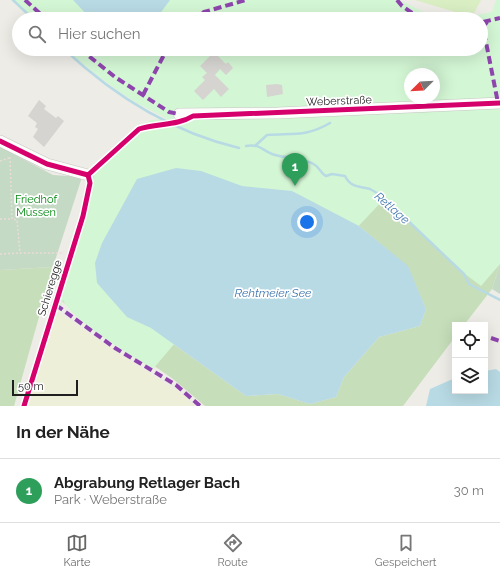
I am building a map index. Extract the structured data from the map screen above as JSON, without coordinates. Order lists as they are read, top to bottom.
{
  "streets": {
    "street": ["Weberstraße"],
    "lane": ["Schieregge"]
  },
  "water": ["Retlage", "Rehtmeier See"],
  "parks": ["Friedhof Müssen"],
  "scale_bar": "50 m",
  "north": "bottom left",
  "page": {
    "search": "Hier suchen",
    "pins": "1",
    "scale": "50 m",
    "heading": "In der Nähe",
    "list": [
      {
        "mark": "1",
        "name": "Abgrabung Retlager Bach",
        "note": "Park · Weberstraße",
        "value": "30 m"
      }
    ],
    "nav": ["Karte", "Route", "Gespeichert"]
  }
}
